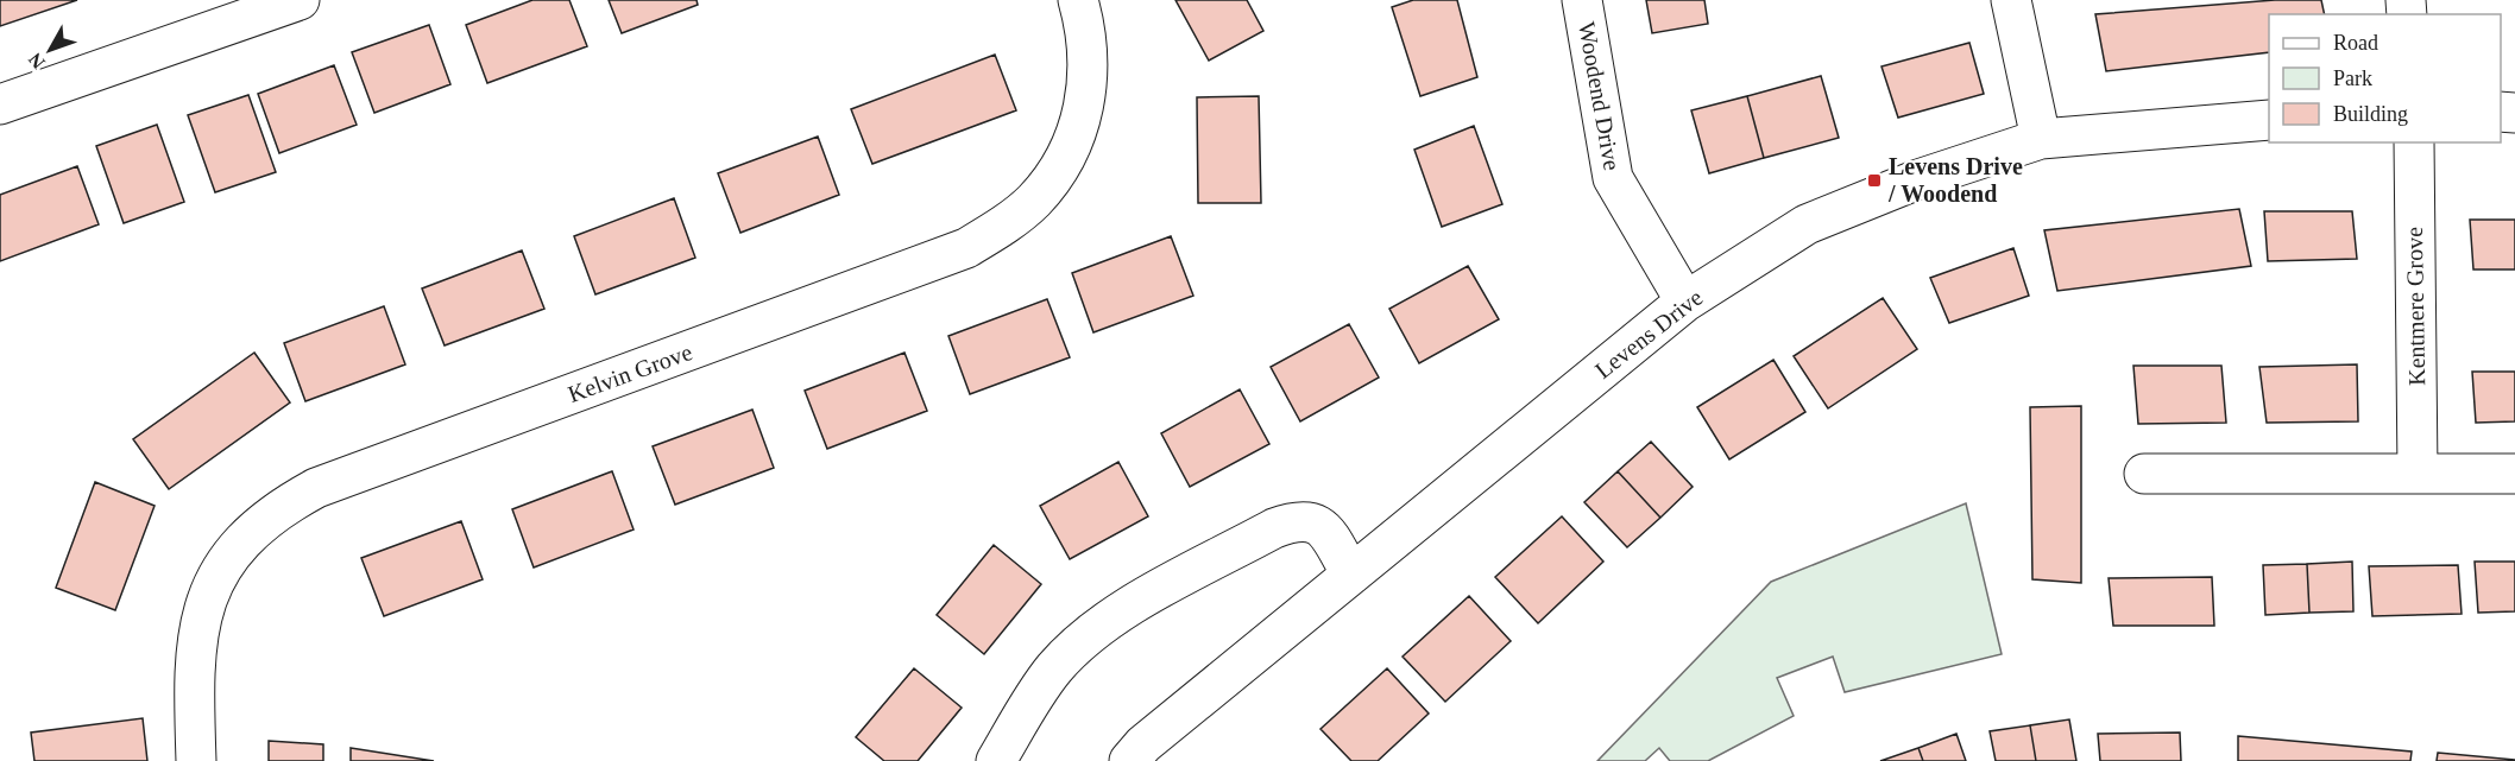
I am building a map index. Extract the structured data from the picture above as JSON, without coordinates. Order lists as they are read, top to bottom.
{
  "streets": {
    "street": [
      "Woodend Drive",
      "Kentmere Grove",
      "Levens Drive",
      "Kelvin Grove"
    ]
  },
  "crossings": [
    ["Woodend Drive", "Levens Drive"]
  ],
  "places": {
    "transit": ["Levens Drive / Woodend"]
  },
  "legend": ["Road", "Park", "Building"],
  "north": "bottom left"
}
